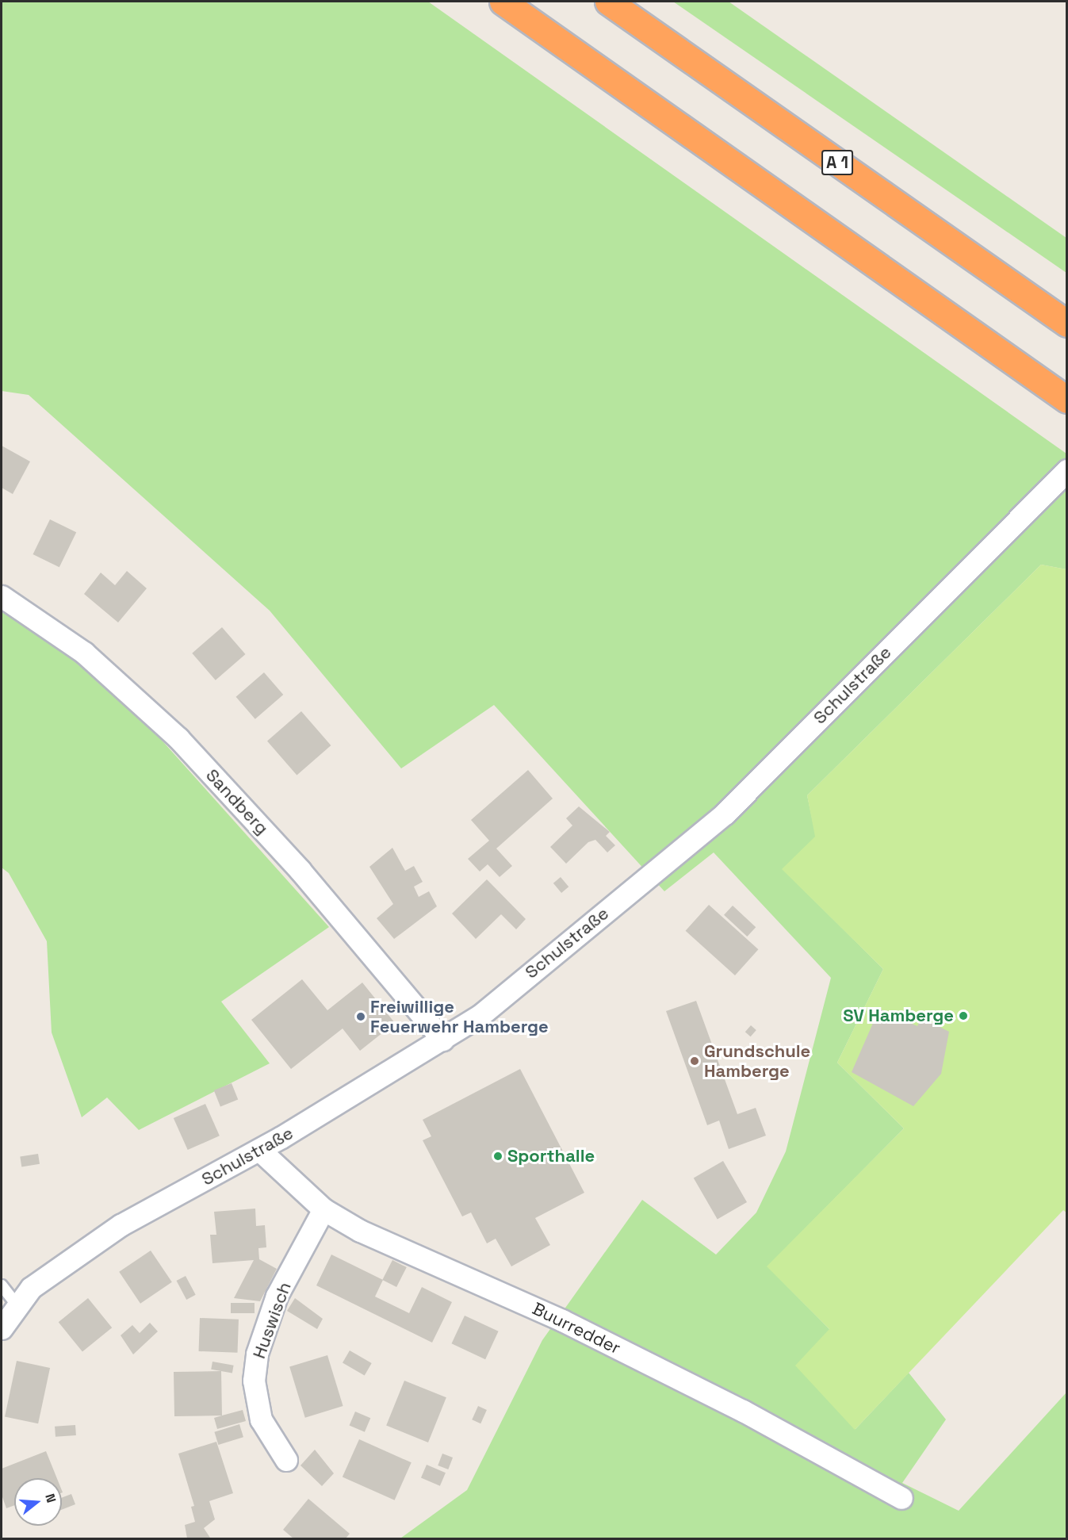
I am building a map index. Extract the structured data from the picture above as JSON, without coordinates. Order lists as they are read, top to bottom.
{
  "streets": {
    "highway": ["A 1"],
    "street": [
      "Schulstraße",
      "Sandberg",
      "Huswisch",
      "Buurredder"
    ]
  },
  "crossings": [
    ["Schulstraße", "Sandberg"],
    ["Schulstraße", "Buurredder"],
    ["Huswisch", "Buurredder"]
  ],
  "places": [
    "SV Hamberge",
    "Freiwillige Feuerwehr Hamberge",
    "Grundschule Hamberge",
    "Sporthalle"
  ],
  "north": "right"
}
